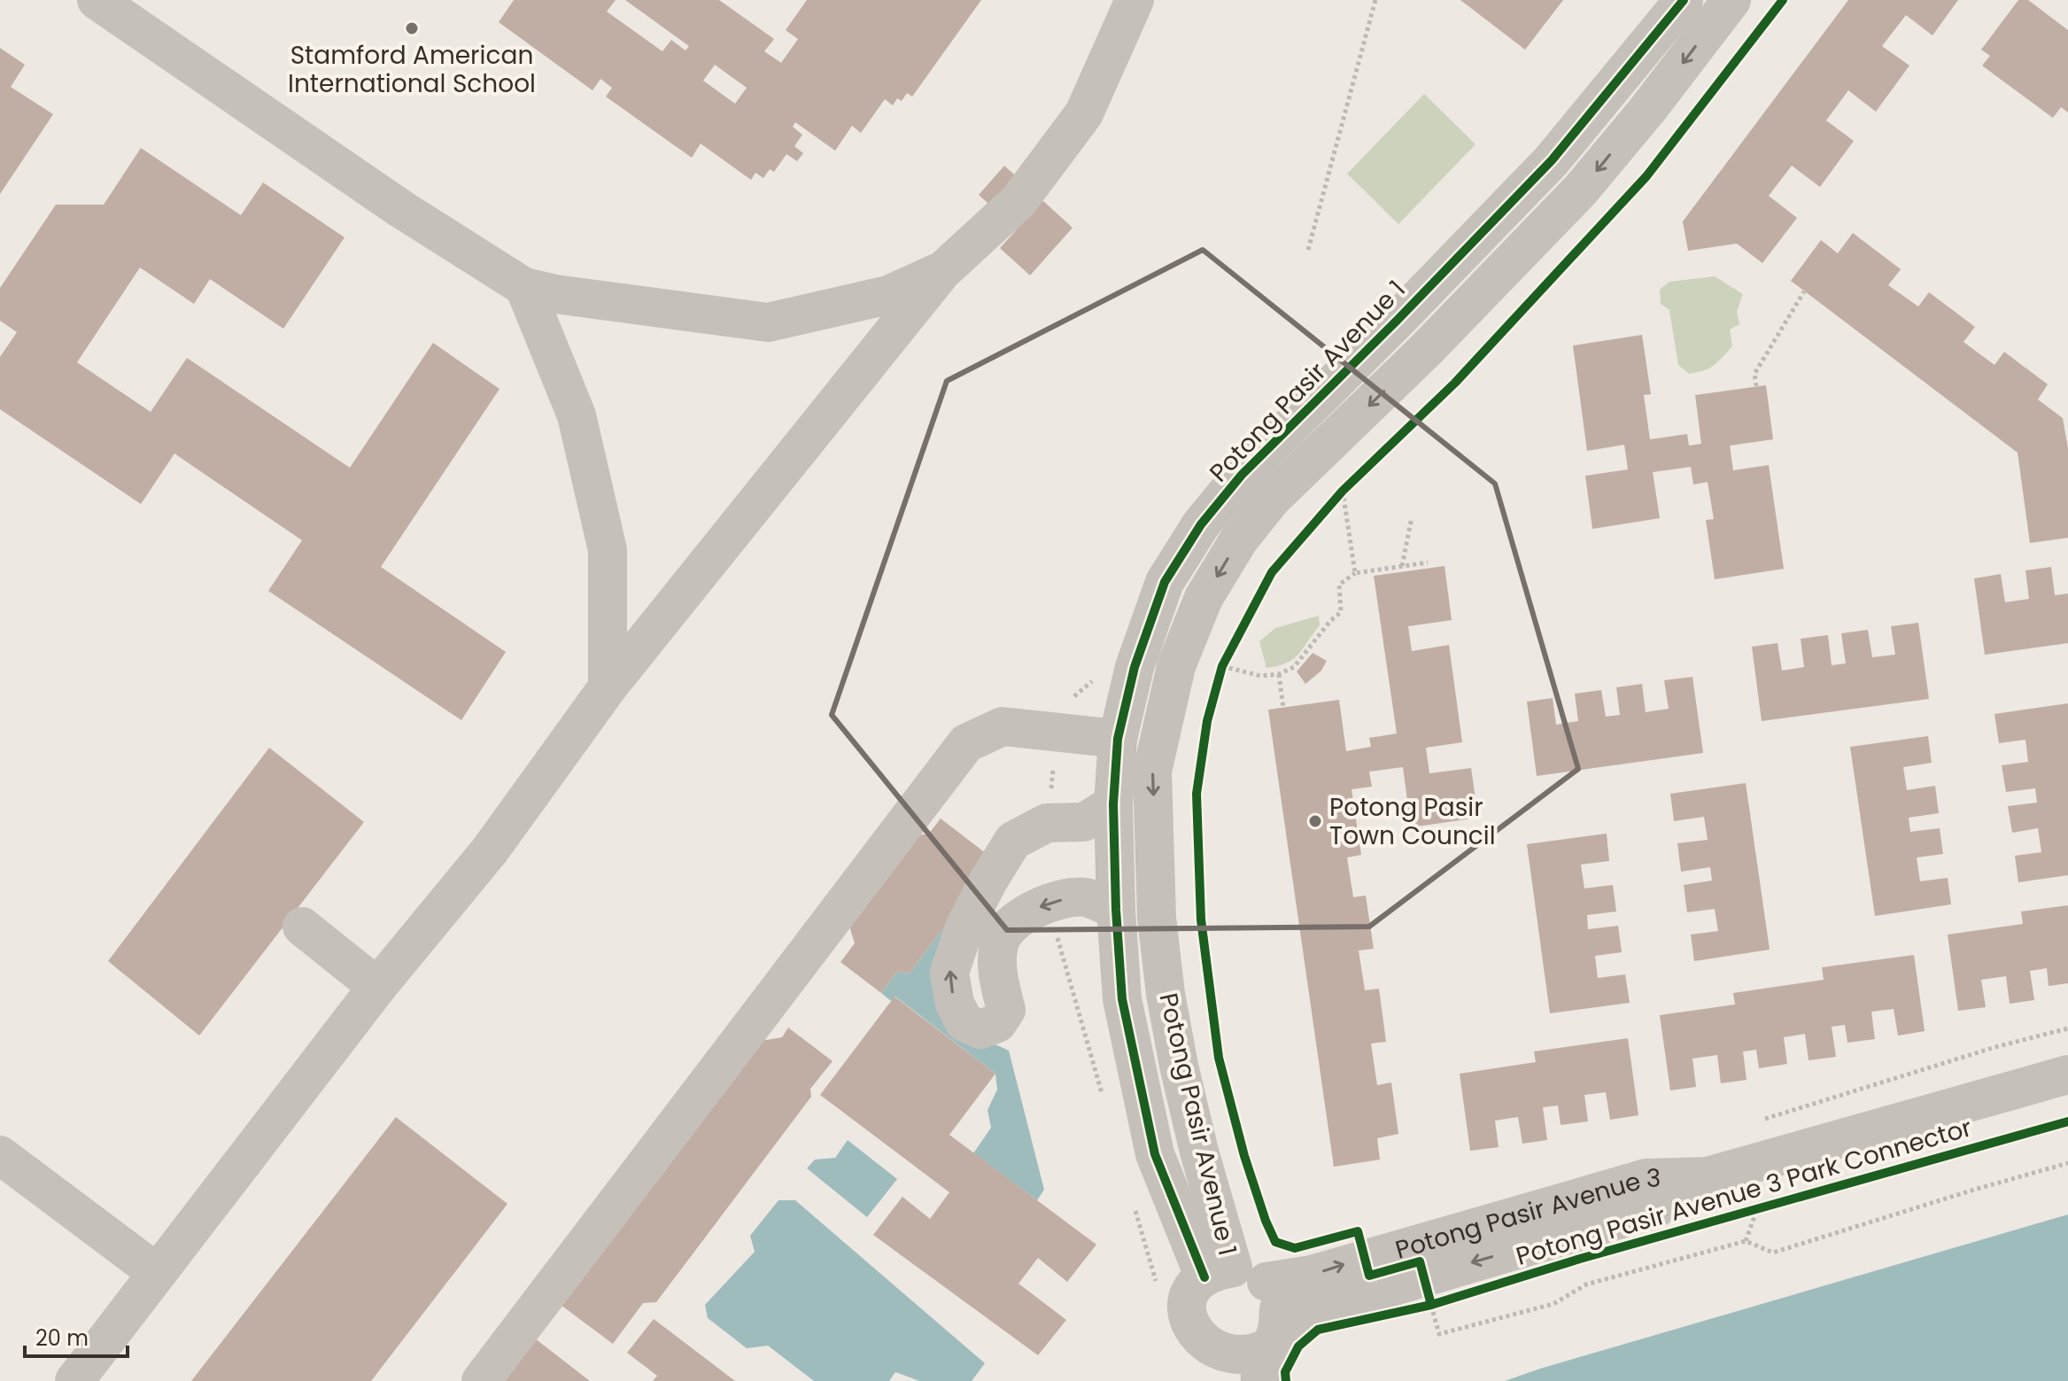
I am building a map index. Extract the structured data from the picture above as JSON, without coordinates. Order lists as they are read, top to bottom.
{
  "streets": {
    "street": ["Potong Pasir Avenue 1", "Potong Pasir Avenue 3"],
    "cycle path": ["Potong Pasir Avenue 3 Park Connector"]
  },
  "crossings": [
    ["Potong Pasir Avenue 1", "Potong Pasir Avenue 3"]
  ],
  "places": ["Stamford American International School", "Potong Pasir Town Council"],
  "scale_bar": "20 m"
}
